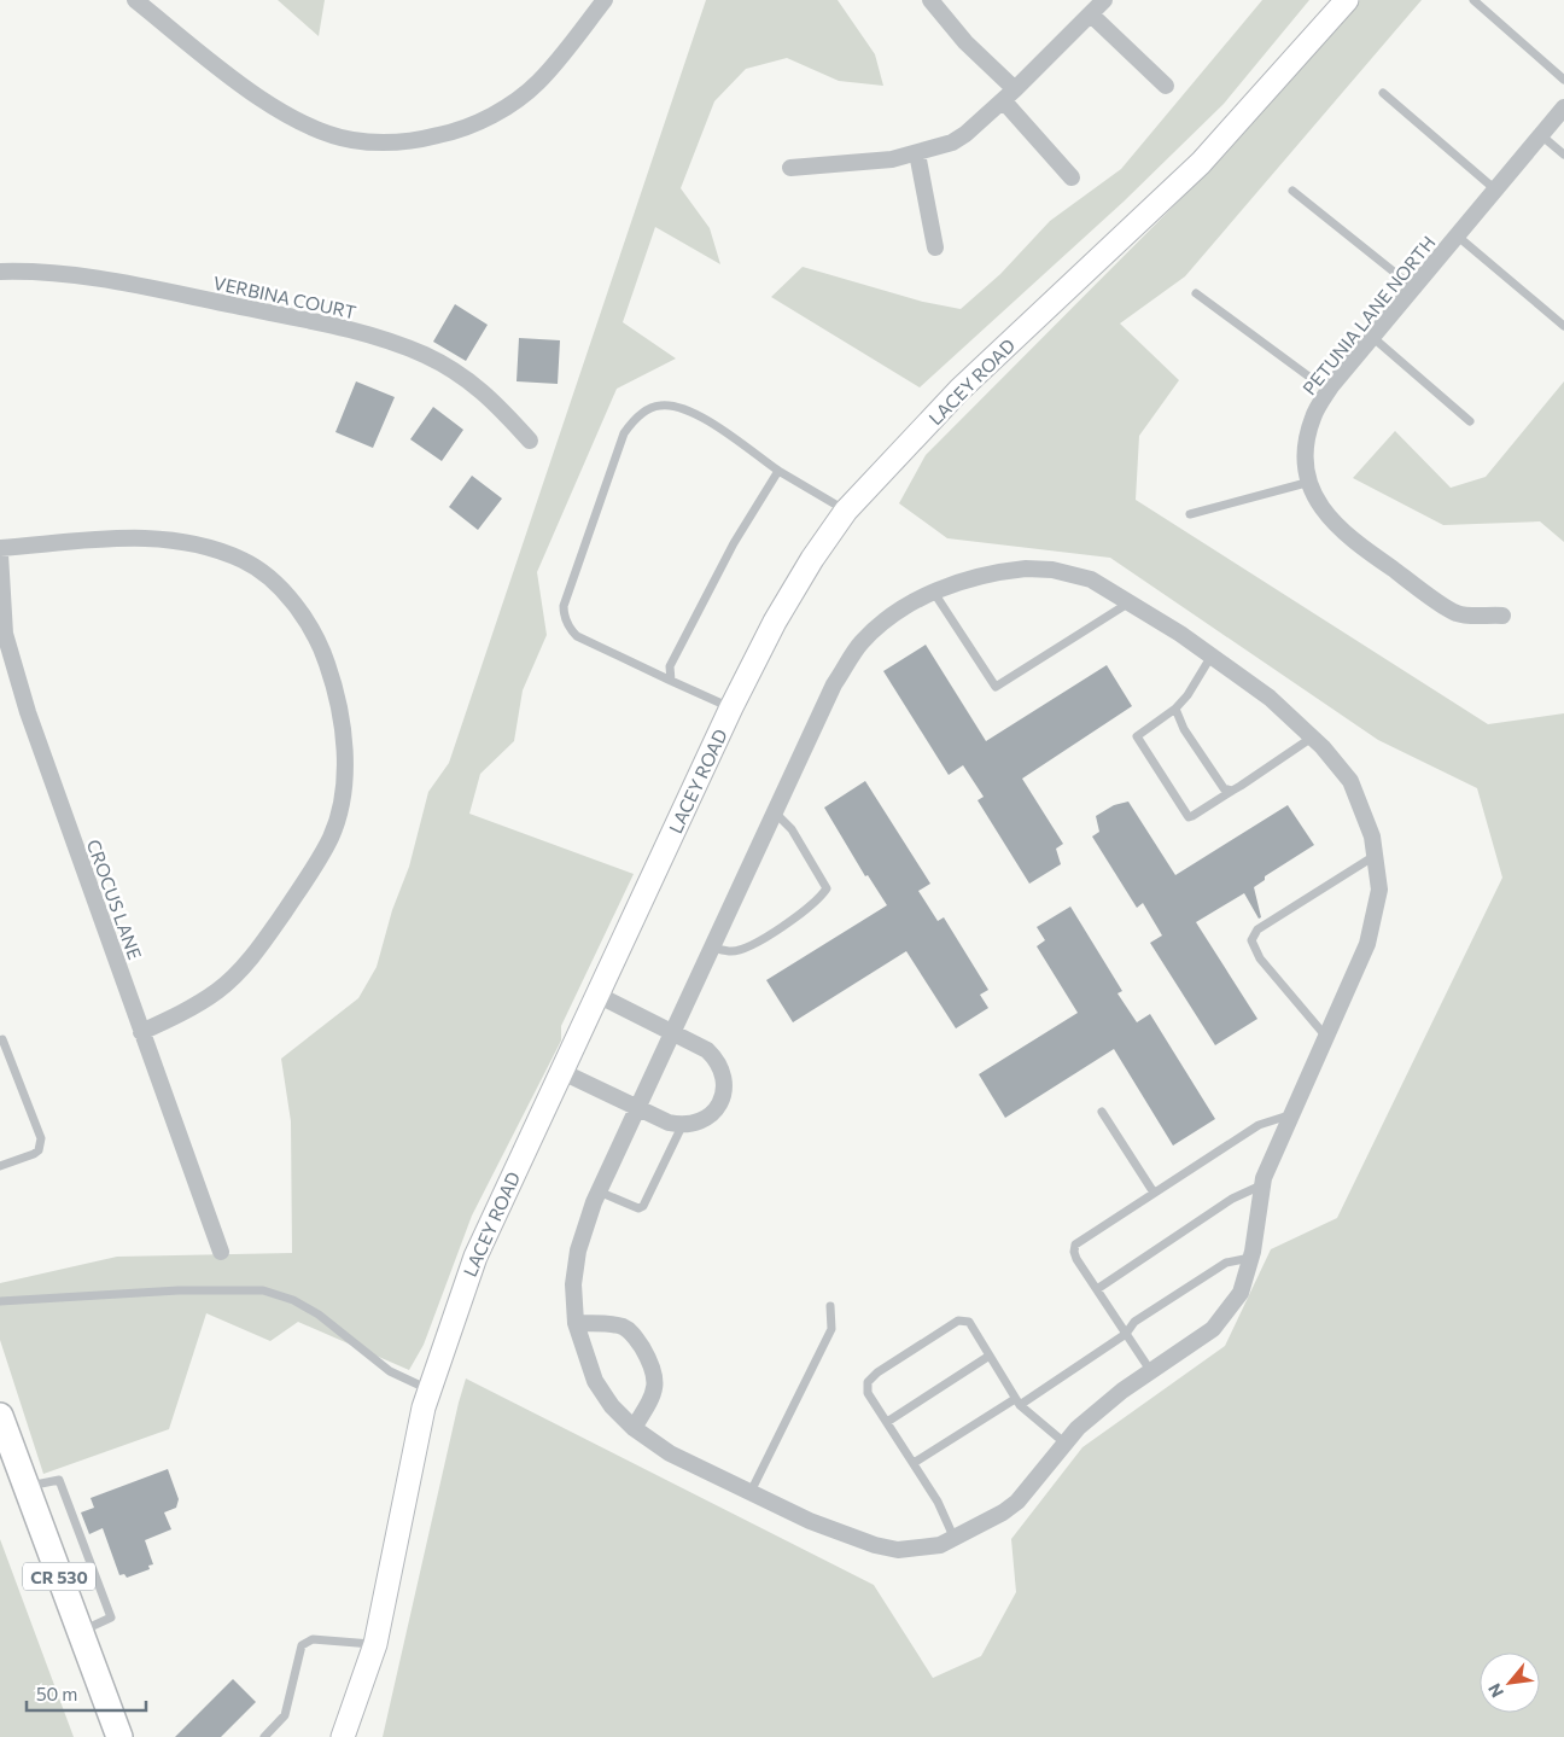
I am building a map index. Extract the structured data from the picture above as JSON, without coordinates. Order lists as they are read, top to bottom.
{
  "streets": {
    "main road": ["LACEY ROAD", "CR 530"],
    "street": ["VERBINA COURT", "PETUNIA LANE NORTH", "CROCUS LANE"]
  },
  "scale_bar": "50 m",
  "north": "bottom left"
}
